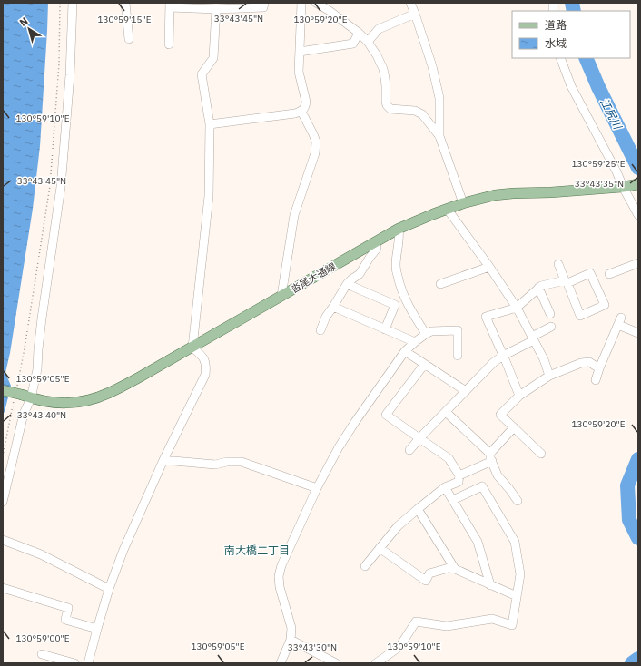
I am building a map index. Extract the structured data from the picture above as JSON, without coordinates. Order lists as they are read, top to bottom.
{
  "streets": {
    "main road": ["沓尾大通線"]
  },
  "districts": ["南大橋二丁目"],
  "water": ["江尻川"],
  "legend": ["道路", "水域"],
  "north": "top left",
  "coordinates": [
    "33°43'45\"N",
    "130°59'15\"E",
    "130°59'20\"E",
    "130°59'10\"E",
    "130°59'25\"E",
    "33°43'35\"N",
    "130°59'05\"E",
    "33°43'40\"N",
    "130°59'00\"E",
    "33°43'30\"N"
  ]
}
